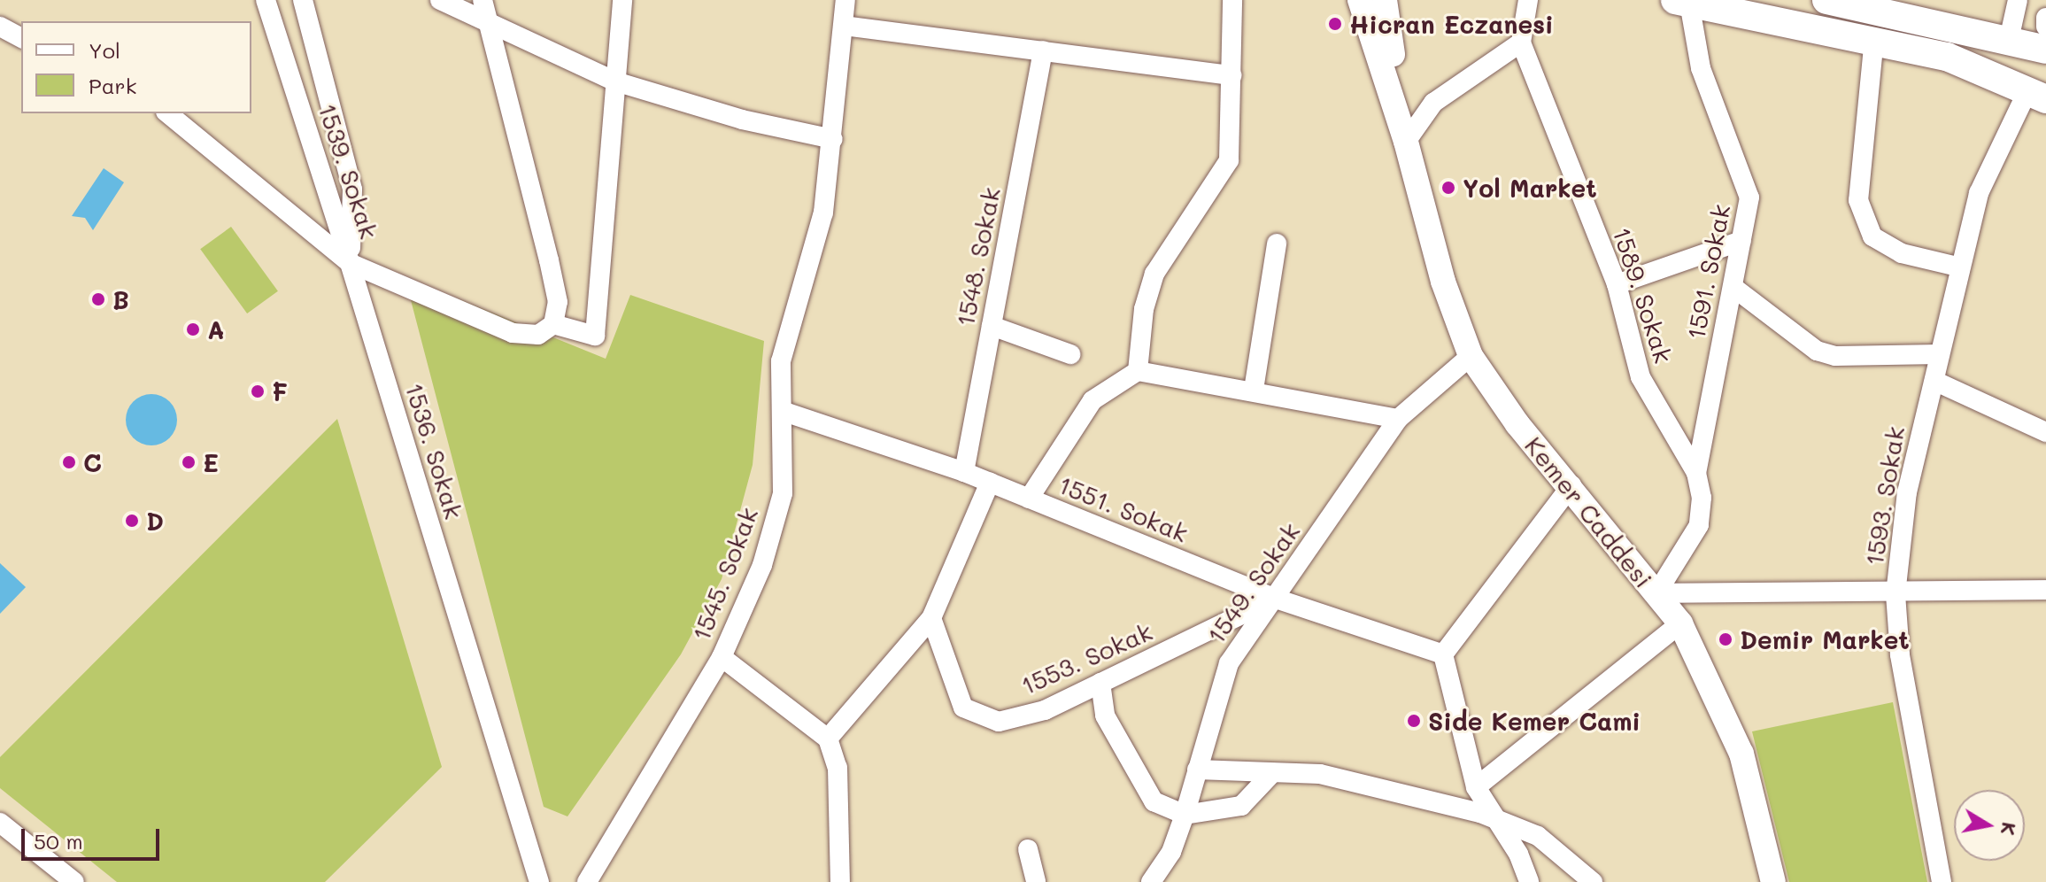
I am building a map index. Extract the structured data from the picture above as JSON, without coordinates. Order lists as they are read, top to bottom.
{
  "streets": {
    "street": [
      "1539. Sokak",
      "1548. Sokak",
      "1591. Sokak",
      "1589. Sokak",
      "1536. Sokak",
      "1593. Sokak",
      "1551. Sokak",
      "Kemer Caddesi",
      "1545. Sokak",
      "1549. Sokak",
      "1553. Sokak"
    ]
  },
  "crossings": [
    ["1539. Sokak", "1536. Sokak"],
    ["1548. Sokak", "1551. Sokak"],
    ["1591. Sokak", "1589. Sokak"],
    ["1589. Sokak", "Kemer Caddesi"],
    ["1551. Sokak", "1545. Sokak"],
    ["1551. Sokak", "1549. Sokak"],
    ["1551. Sokak", "1553. Sokak"],
    ["Kemer Caddesi", "1549. Sokak"],
    ["1549. Sokak", "1553. Sokak"]
  ],
  "places": [
    "Hicran Eczanesi",
    "Yol Market",
    "B",
    "A",
    "F",
    "C",
    "E",
    "D",
    "Demir Market",
    "Side Kemer Cami"
  ],
  "legend": ["Yol", "Park"],
  "scale_bar": "50 m",
  "north": "right"
}
